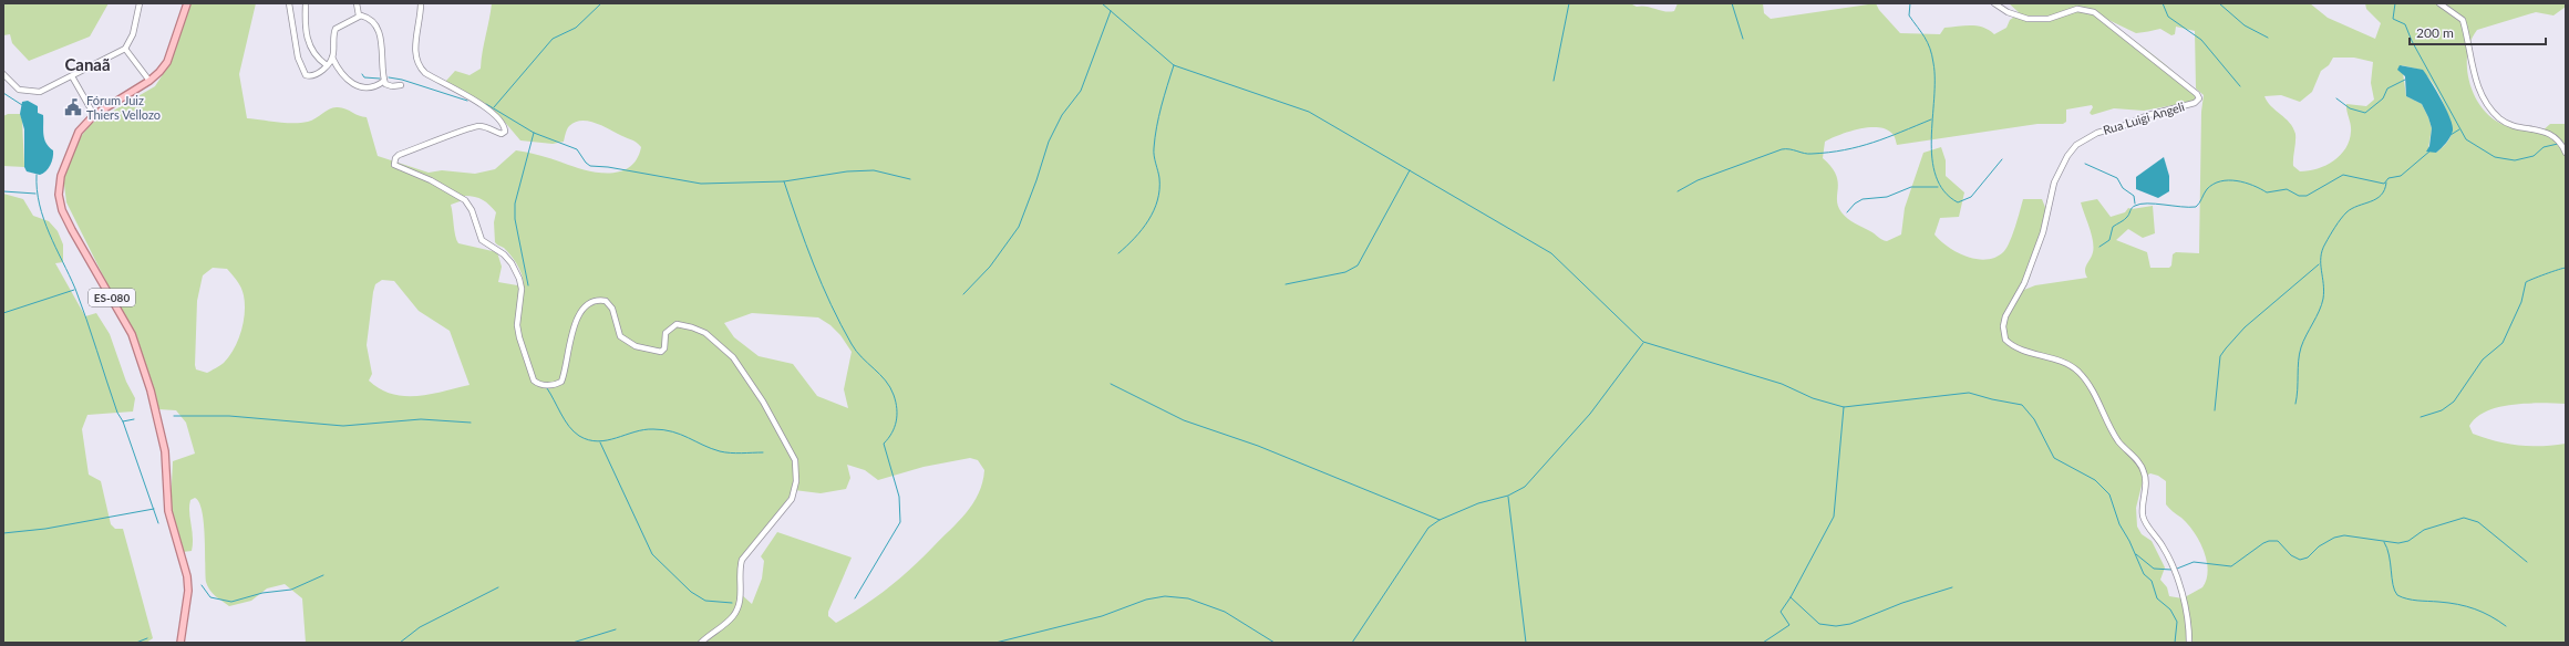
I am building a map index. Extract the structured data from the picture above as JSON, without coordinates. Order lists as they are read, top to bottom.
{
  "streets": {
    "main road": ["ES-080"],
    "street": ["Rua Luigi Angeli"]
  },
  "districts": ["Canaã"],
  "places": {
    "public building": ["Fórum Juiz Thiers Vellozo"]
  },
  "scale_bar": "200 m"
}
